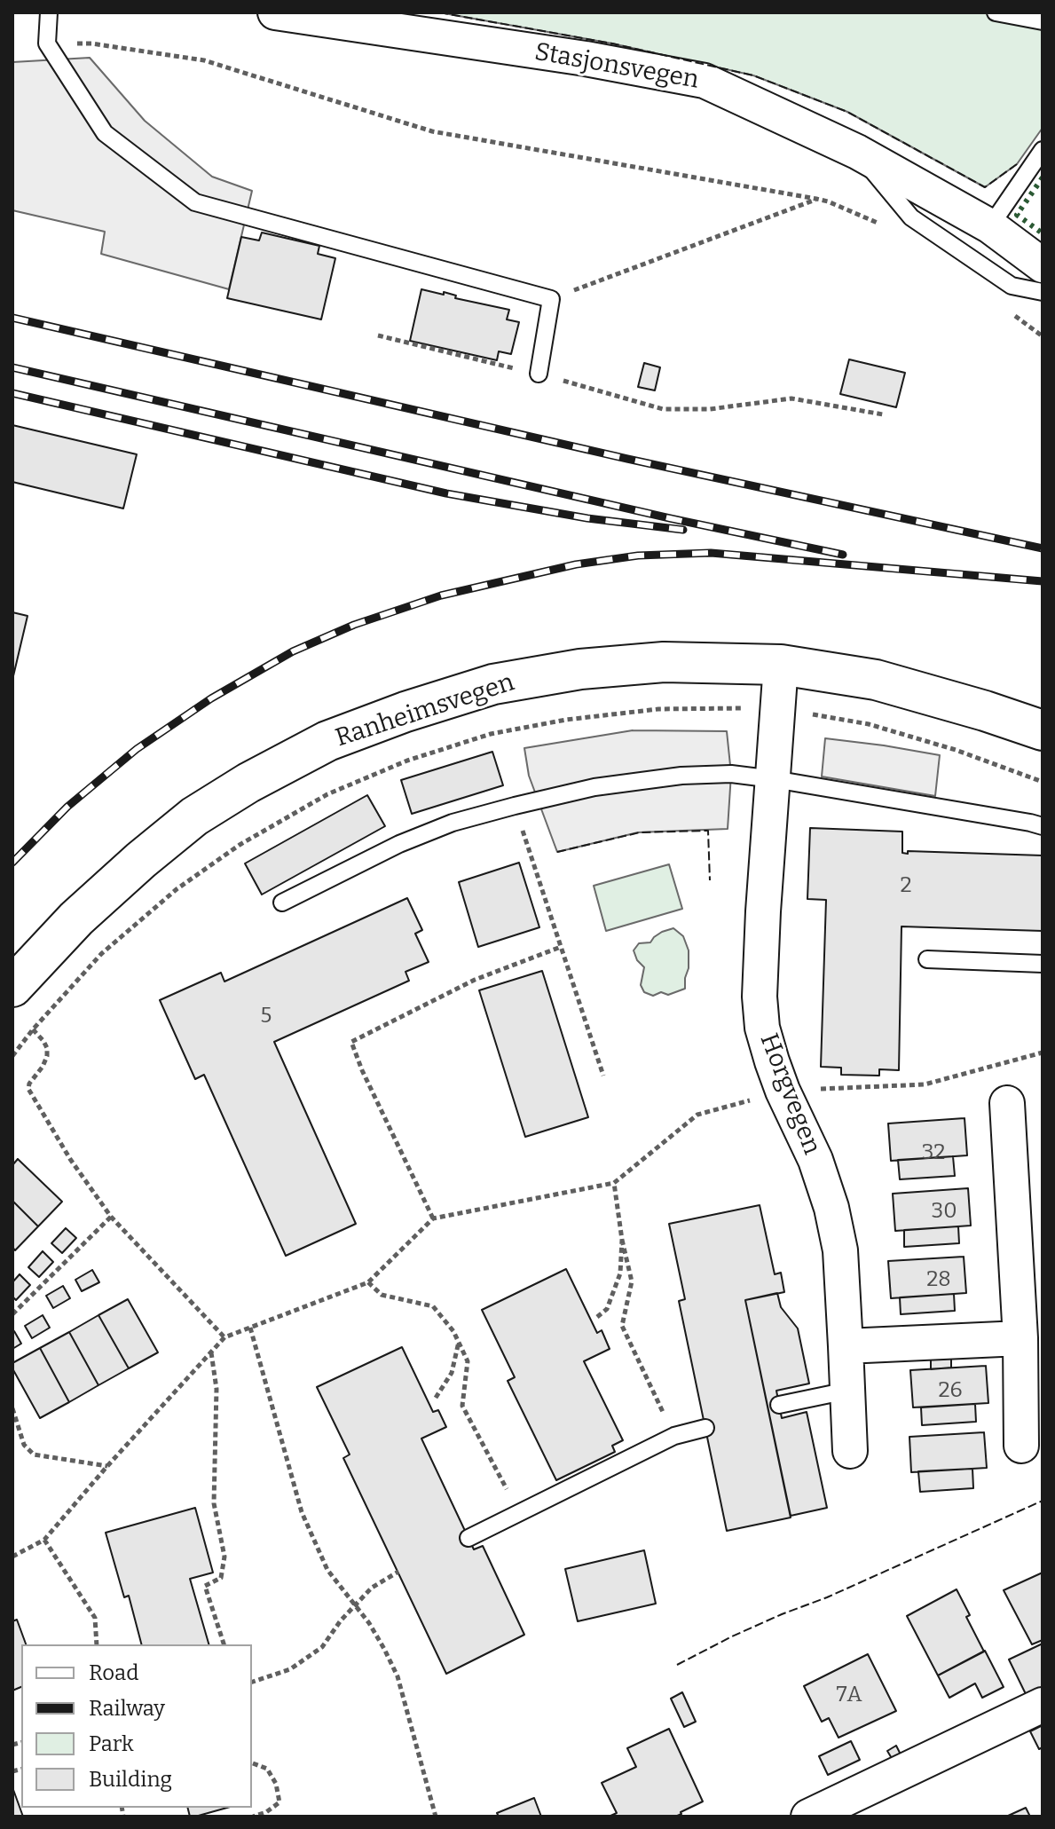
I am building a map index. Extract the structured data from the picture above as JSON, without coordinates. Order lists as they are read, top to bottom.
{
  "streets": {
    "street": ["Stasjonsvegen", "Ranheimsvegen", "Horgvegen"]
  },
  "crossings": [
    ["Ranheimsvegen", "Horgvegen"]
  ],
  "house_numbers": [
    "2",
    "5",
    "32",
    "30",
    "28",
    "26",
    "7A"
  ],
  "legend": [
    "Road",
    "Railway",
    "Park",
    "Building"
  ]
}
